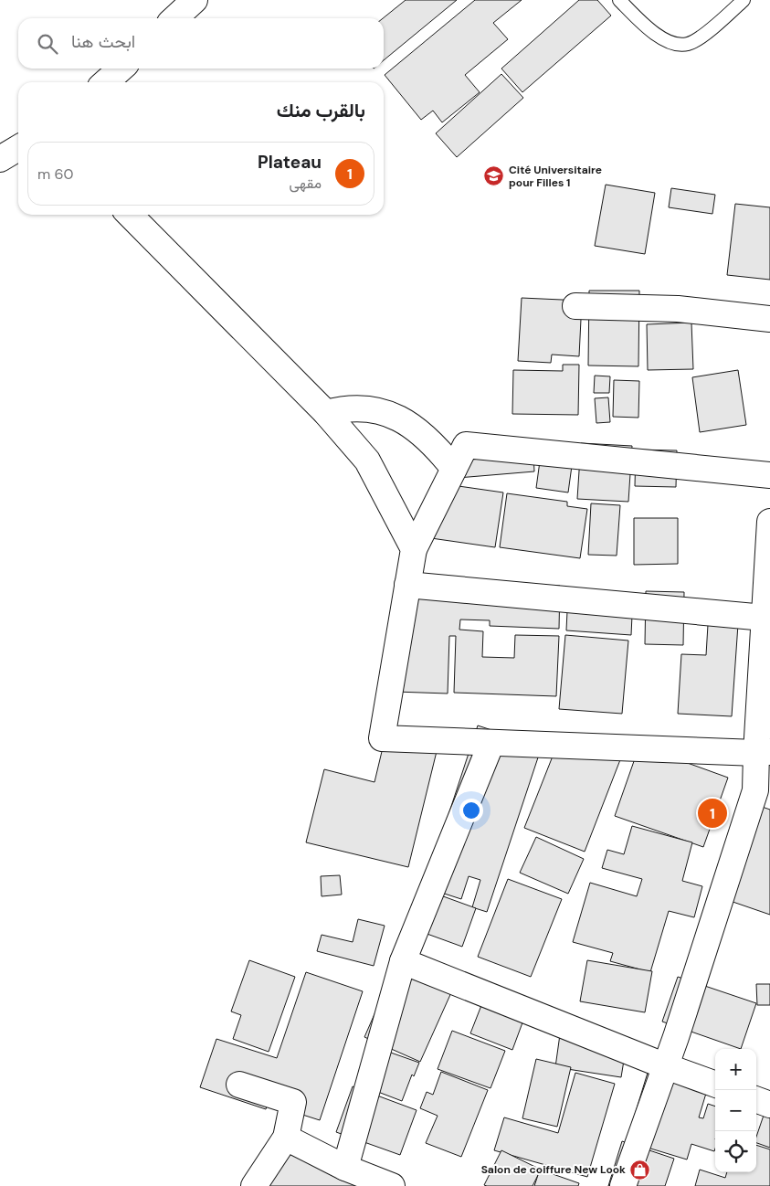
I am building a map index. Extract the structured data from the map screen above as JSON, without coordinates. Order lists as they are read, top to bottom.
{
  "places": {
    "school or university": ["Cité Universitaire pour Filles 1"],
    "shop": ["Salon de coiffure New Look"]
  },
  "page": {
    "search": "ابحث هنا",
    "heading": "بالقرب منك",
    "list": [
      {
        "mark": "1",
        "name": "Plateau",
        "note": "مقهى",
        "value": "60 m"
      }
    ],
    "pins": "1",
    "map_buttons": ["+", "−"]
  }
}
